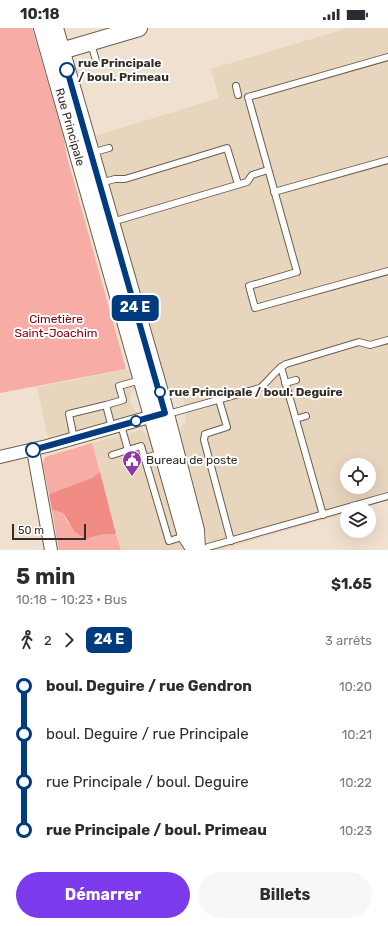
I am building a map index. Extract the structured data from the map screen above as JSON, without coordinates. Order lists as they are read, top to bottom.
{
  "streets": {
    "street": ["Rue Principale"]
  },
  "parks": ["Cimetière Saint-Joachim"],
  "places": {
    "other": ["rue Principale / boul. Primeau", "rue Principale / boul. Deguire"],
    "public building": ["Bureau de poste"]
  },
  "scale_bar": "50 m",
  "page": {
    "status": "10:18",
    "on_map": "24 E",
    "scale": "50 m",
    "heading": ["5 min", "10:18 – 10:23 · Bus", "$1.65"],
    "legs": ["2", "24 E", "3 arrêts"],
    "list": [
      {
        "name": "boul. Deguire / rue Gendron",
        "value": "10:20"
      },
      {
        "name": "boul. Deguire / rue Principale",
        "value": "10:21"
      },
      {
        "name": "rue Principale / boul. Deguire",
        "value": "10:22"
      },
      {
        "name": "rue Principale / boul. Primeau",
        "value": "10:23"
      }
    ],
    "buttons": ["Démarrer", "Billets"]
  }
}
